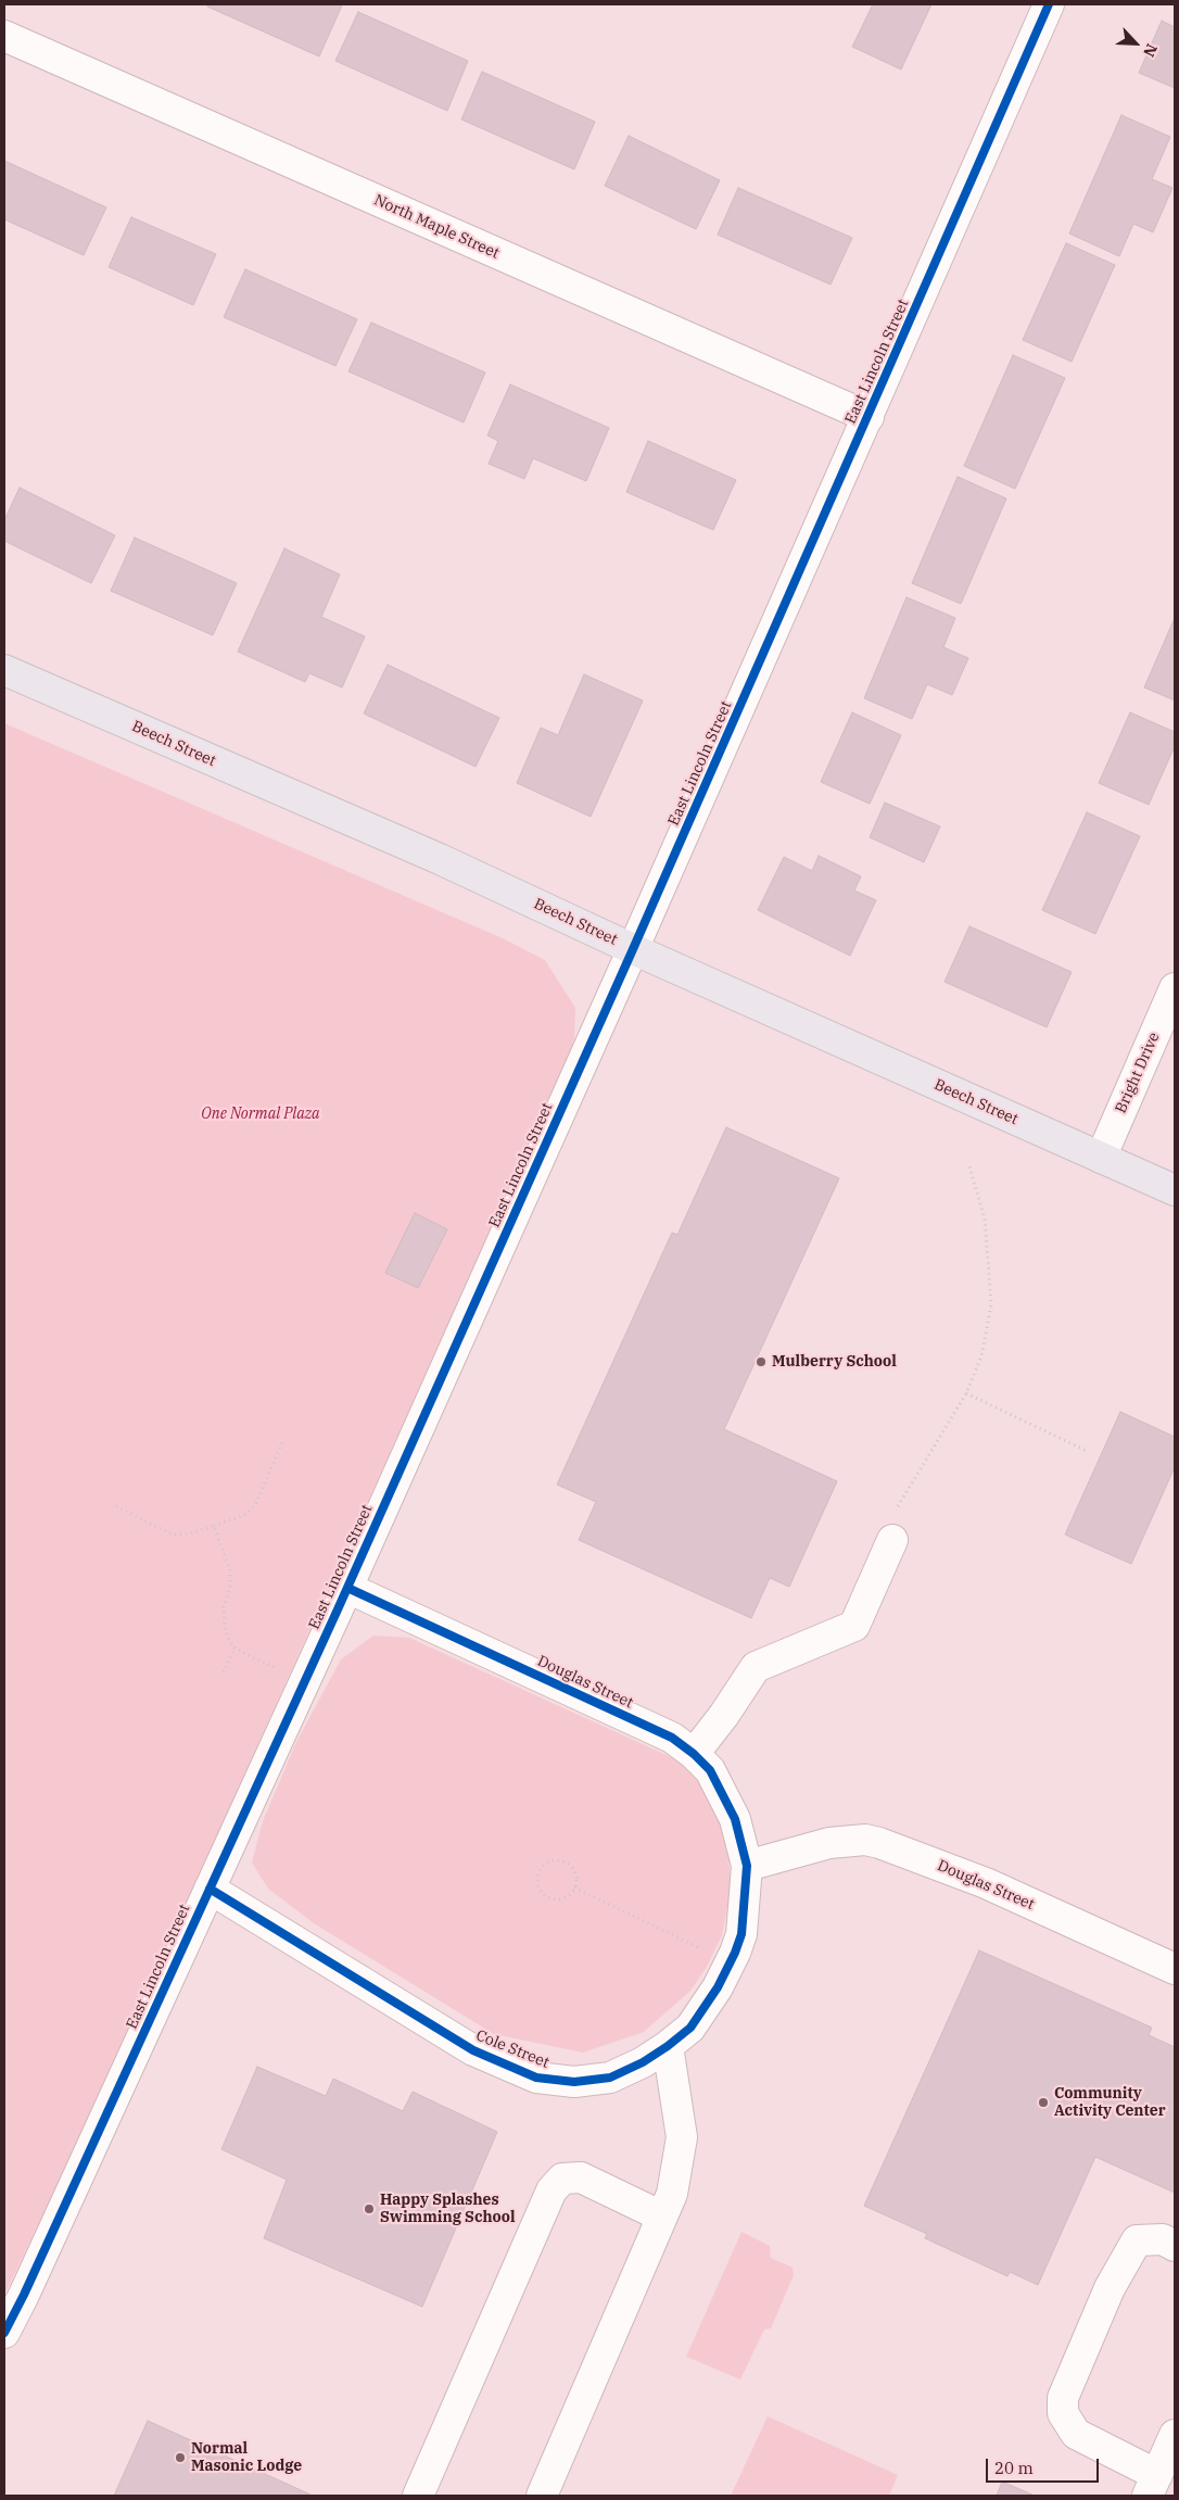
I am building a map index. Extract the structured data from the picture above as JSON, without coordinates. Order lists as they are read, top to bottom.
{
  "streets": {
    "main road": ["Beech Street"],
    "street": [
      "North Maple Street",
      "East Lincoln Street",
      "Bright Drive",
      "Douglas Street",
      "Cole Street"
    ]
  },
  "crossings": [
    ["North Maple Street", "East Lincoln Street"],
    ["East Lincoln Street", "Beech Street"],
    ["East Lincoln Street", "Douglas Street"],
    ["East Lincoln Street", "Cole Street"],
    ["Beech Street", "Bright Drive"],
    ["Douglas Street", "Cole Street"]
  ],
  "parks": ["One Normal Plaza"],
  "places": [
    "Mulberry School",
    "Community Activity Center",
    "Happy Splashes Swimming School",
    "Normal Masonic Lodge"
  ],
  "scale_bar": "20 m",
  "north": "bottom right"
}
